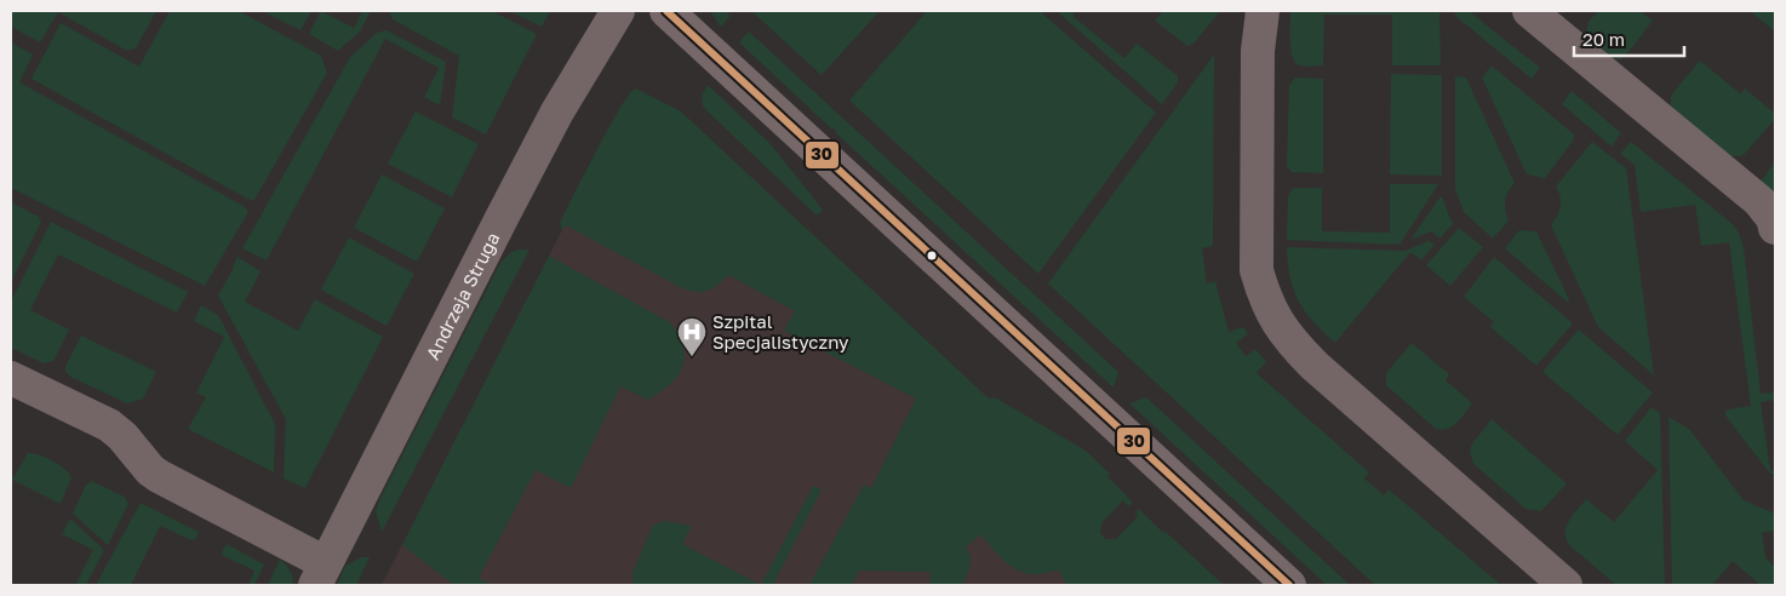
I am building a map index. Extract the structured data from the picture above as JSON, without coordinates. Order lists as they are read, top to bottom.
{
  "streets": {
    "street": ["Andrzeja Struga"]
  },
  "places": {
    "hospital": ["Szpital Specjalistyczny"]
  },
  "lines": ["transit line 30"],
  "scale_bar": "20 m"
}
